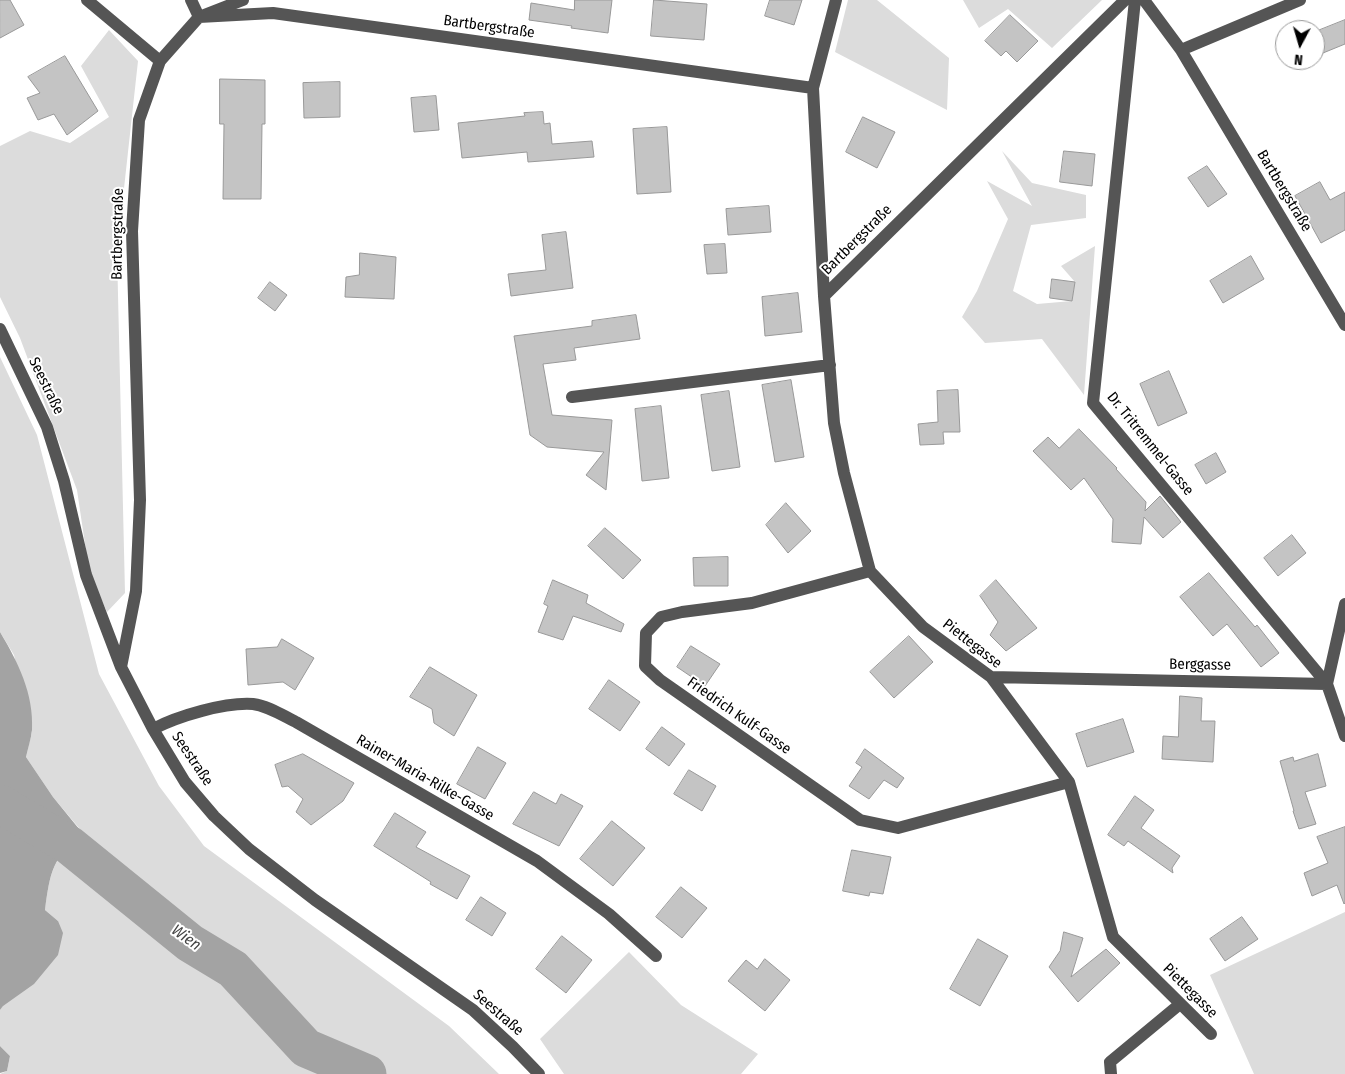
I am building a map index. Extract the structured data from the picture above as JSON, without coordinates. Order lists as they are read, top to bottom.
{
  "streets": {
    "street": [
      "Bartbergstraße",
      "Seestraße",
      "Dr. Tritremmel-Gasse",
      "Piettegasse",
      "Berggasse",
      "Friedrich Kulf-Gasse",
      "Rainer-Maria-Rilke-Gasse"
    ]
  },
  "crossings": [
    ["Bartbergstraße", "Seestraße"],
    ["Bartbergstraße", "Piettegasse"],
    ["Seestraße", "Rainer-Maria-Rilke-Gasse"],
    ["Dr. Tritremmel-Gasse", "Berggasse"],
    ["Piettegasse", "Berggasse"],
    ["Piettegasse", "Friedrich Kulf-Gasse"]
  ],
  "water": ["Wien"],
  "north": "bottom"
}
